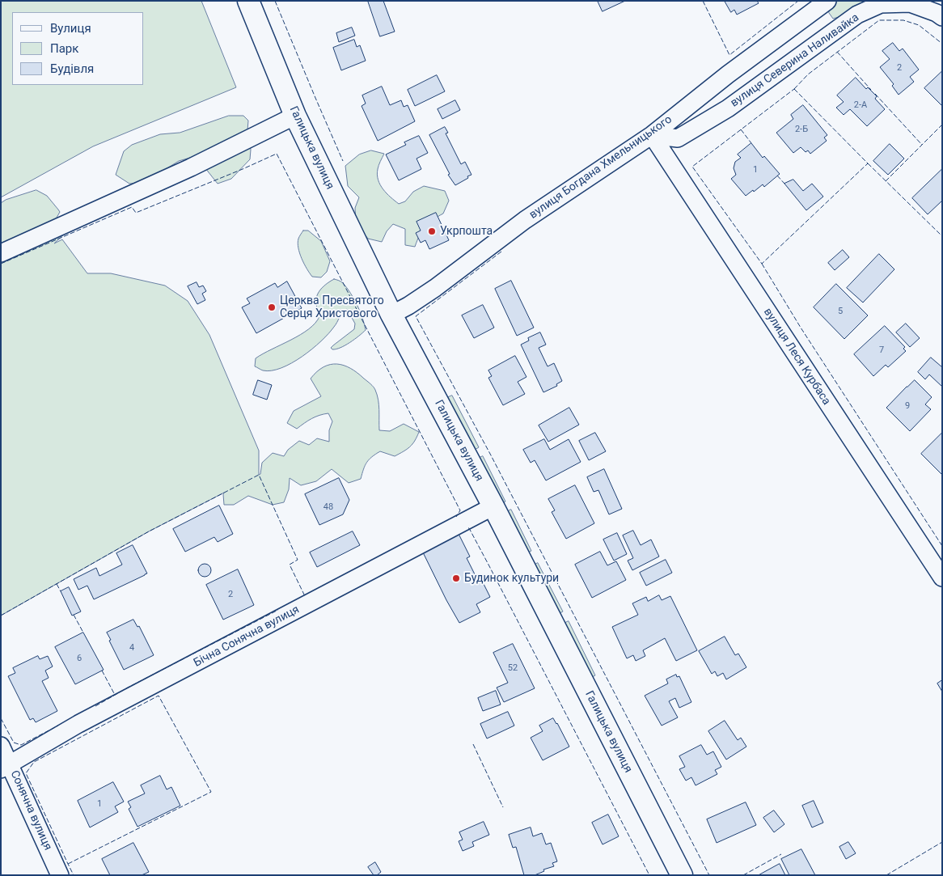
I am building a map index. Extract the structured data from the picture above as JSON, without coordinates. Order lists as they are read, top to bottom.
{
  "streets": {
    "street": [
      "вулиця Северина Наливайка",
      "Галицька вулиця",
      "вулиця Богдана Хмельницького",
      "вулиця Леся Курбаса",
      "Бічна Сонячна вулиця",
      "Сонячна вулиця"
    ]
  },
  "crossings": [
    ["вулиця Северина Наливайка", "вулиця Богдана Хмельницького"],
    ["вулиця Северина Наливайка", "вулиця Леся Курбаса"],
    ["Галицька вулиця", "вулиця Богдана Хмельницького"],
    ["Галицька вулиця", "Бічна Сонячна вулиця"],
    ["вулиця Богдана Хмельницького", "вулиця Леся Курбаса"],
    ["Бічна Сонячна вулиця", "Сонячна вулиця"]
  ],
  "places": ["Укрпошта", "Церква Пресвятого Серця Христового", "Будинок культури"],
  "house_numbers": [
    "2",
    "2-А",
    "2-Б",
    "1",
    "5",
    "7",
    "9",
    "48",
    "2",
    "4",
    "6",
    "52",
    "1"
  ],
  "legend": ["Вулиця", "Парк", "Будівля"]
}
